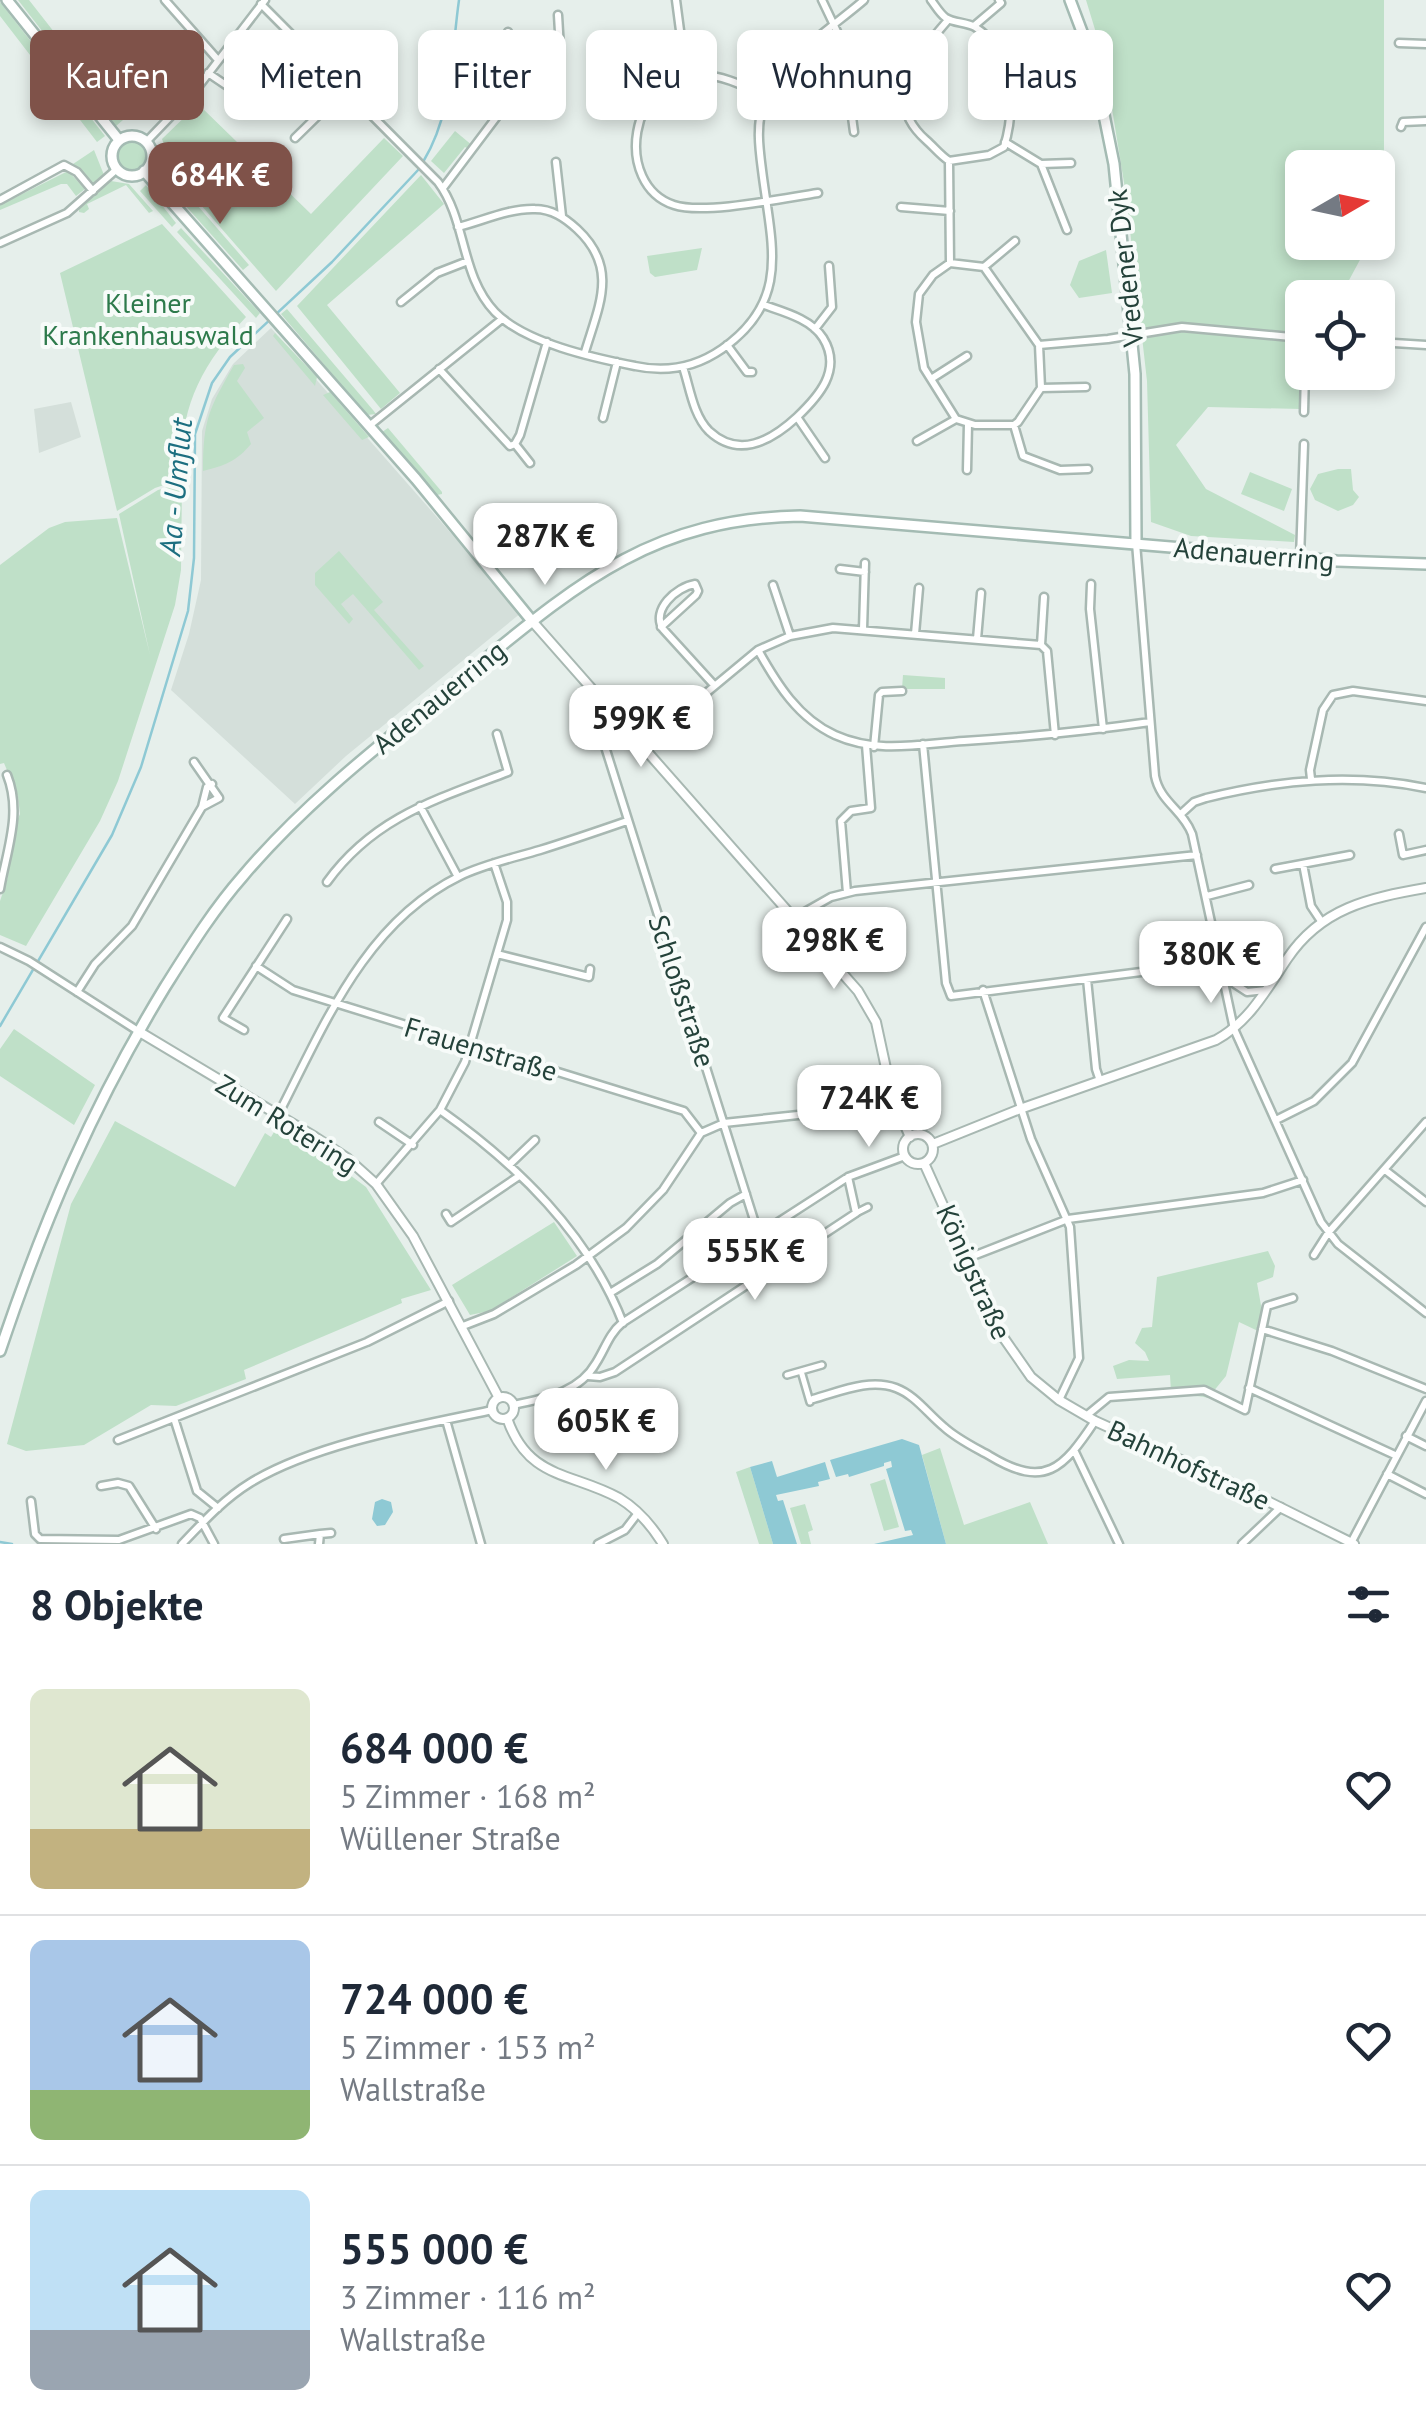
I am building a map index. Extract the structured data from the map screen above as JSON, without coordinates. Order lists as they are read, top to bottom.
{
  "streets": {
    "main road": ["Vredener Dyk", "Adenauerring"],
    "street": [
      "Schloßstraße",
      "Frauenstraße",
      "Zum Rotering",
      "Königstraße",
      "Bahnhofstraße"
    ]
  },
  "crossings": [
    ["Vredener Dyk", "Adenauerring"],
    ["Adenauerring", "Zum Rotering"],
    ["Königstraße", "Bahnhofstraße"]
  ],
  "water": ["Aa - Umflut"],
  "parks": ["Kleiner Krankenhauswald"],
  "north": "right",
  "page": {
    "chip": [
      "Kaufen",
      "Mieten",
      "Filter",
      "Neu",
      "Wohnung",
      "Haus"
    ],
    "price": [
      "684K €",
      "287K €",
      "599K €",
      "298K €",
      "380K €",
      "724K €",
      "555K €",
      "605K €"
    ],
    "heading": "8 Objekte",
    "list": [
      {
        "name": "684 000 €",
        "note": "5 Zimmer · 168 m² · Wüllener Straße"
      },
      {
        "name": "724 000 €",
        "note": "5 Zimmer · 153 m² · Wallstraße"
      },
      {
        "name": "555 000 €",
        "note": "3 Zimmer · 116 m² · Wallstraße"
      }
    ]
  }
}
